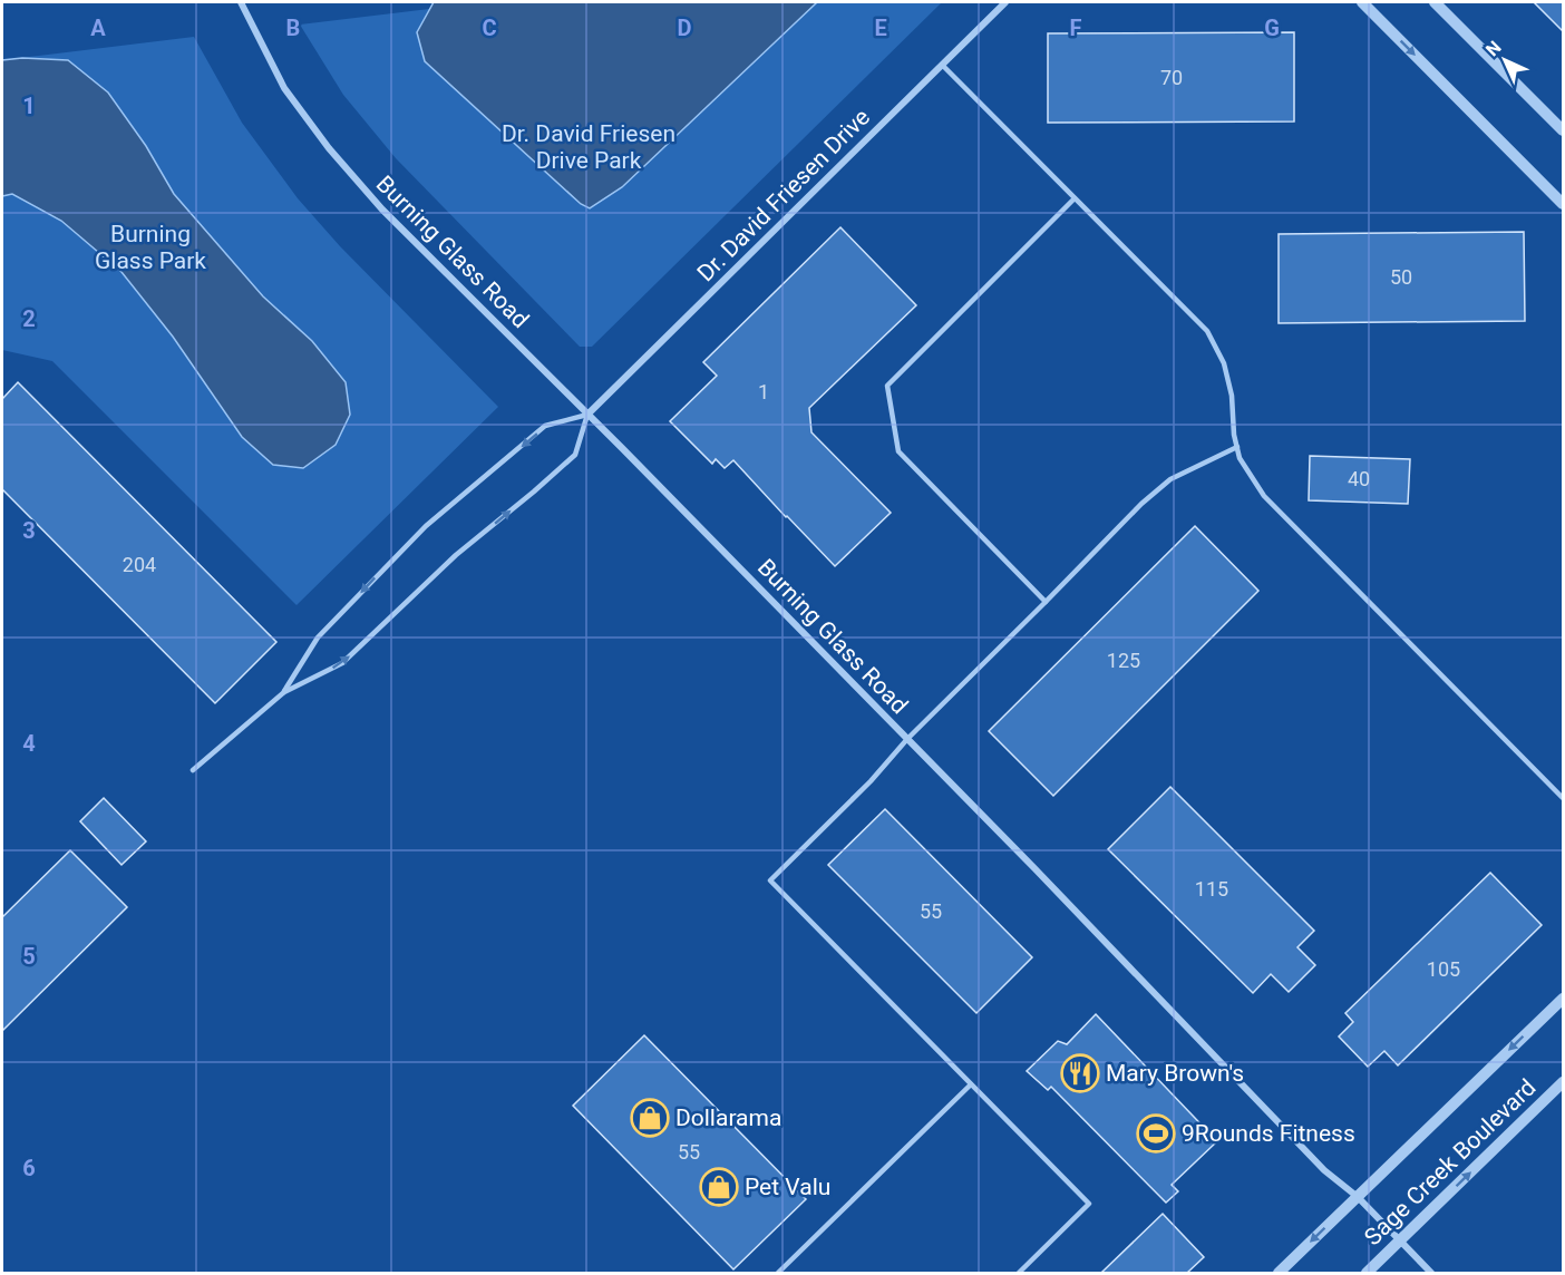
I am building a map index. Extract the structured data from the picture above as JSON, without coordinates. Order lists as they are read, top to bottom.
{
  "streets": {
    "street": ["Dr. David Friesen Drive", "Burning Glass Road", "Sage Creek Boulevard"]
  },
  "crossings": [
    ["Dr. David Friesen Drive", "Burning Glass Road"],
    ["Burning Glass Road", "Sage Creek Boulevard"]
  ],
  "parks": ["Dr. David Friesen Drive Park", "Burning Glass Park"],
  "places": {
    "restaurant": ["Mary Brown's"],
    "shop": ["Dollarama", "Pet Valu"],
    "sports": ["9Rounds Fitness"]
  },
  "house_numbers": [
    "70",
    "50",
    "1",
    "40",
    "204",
    "125",
    "115",
    "55",
    "105",
    "55"
  ],
  "north": "top left",
  "grid": {
    "columns": [
      "A",
      "B",
      "C",
      "D",
      "E",
      "F",
      "G"
    ],
    "rows": [
      "1",
      "2",
      "3",
      "4",
      "5",
      "6"
    ]
  }
}
